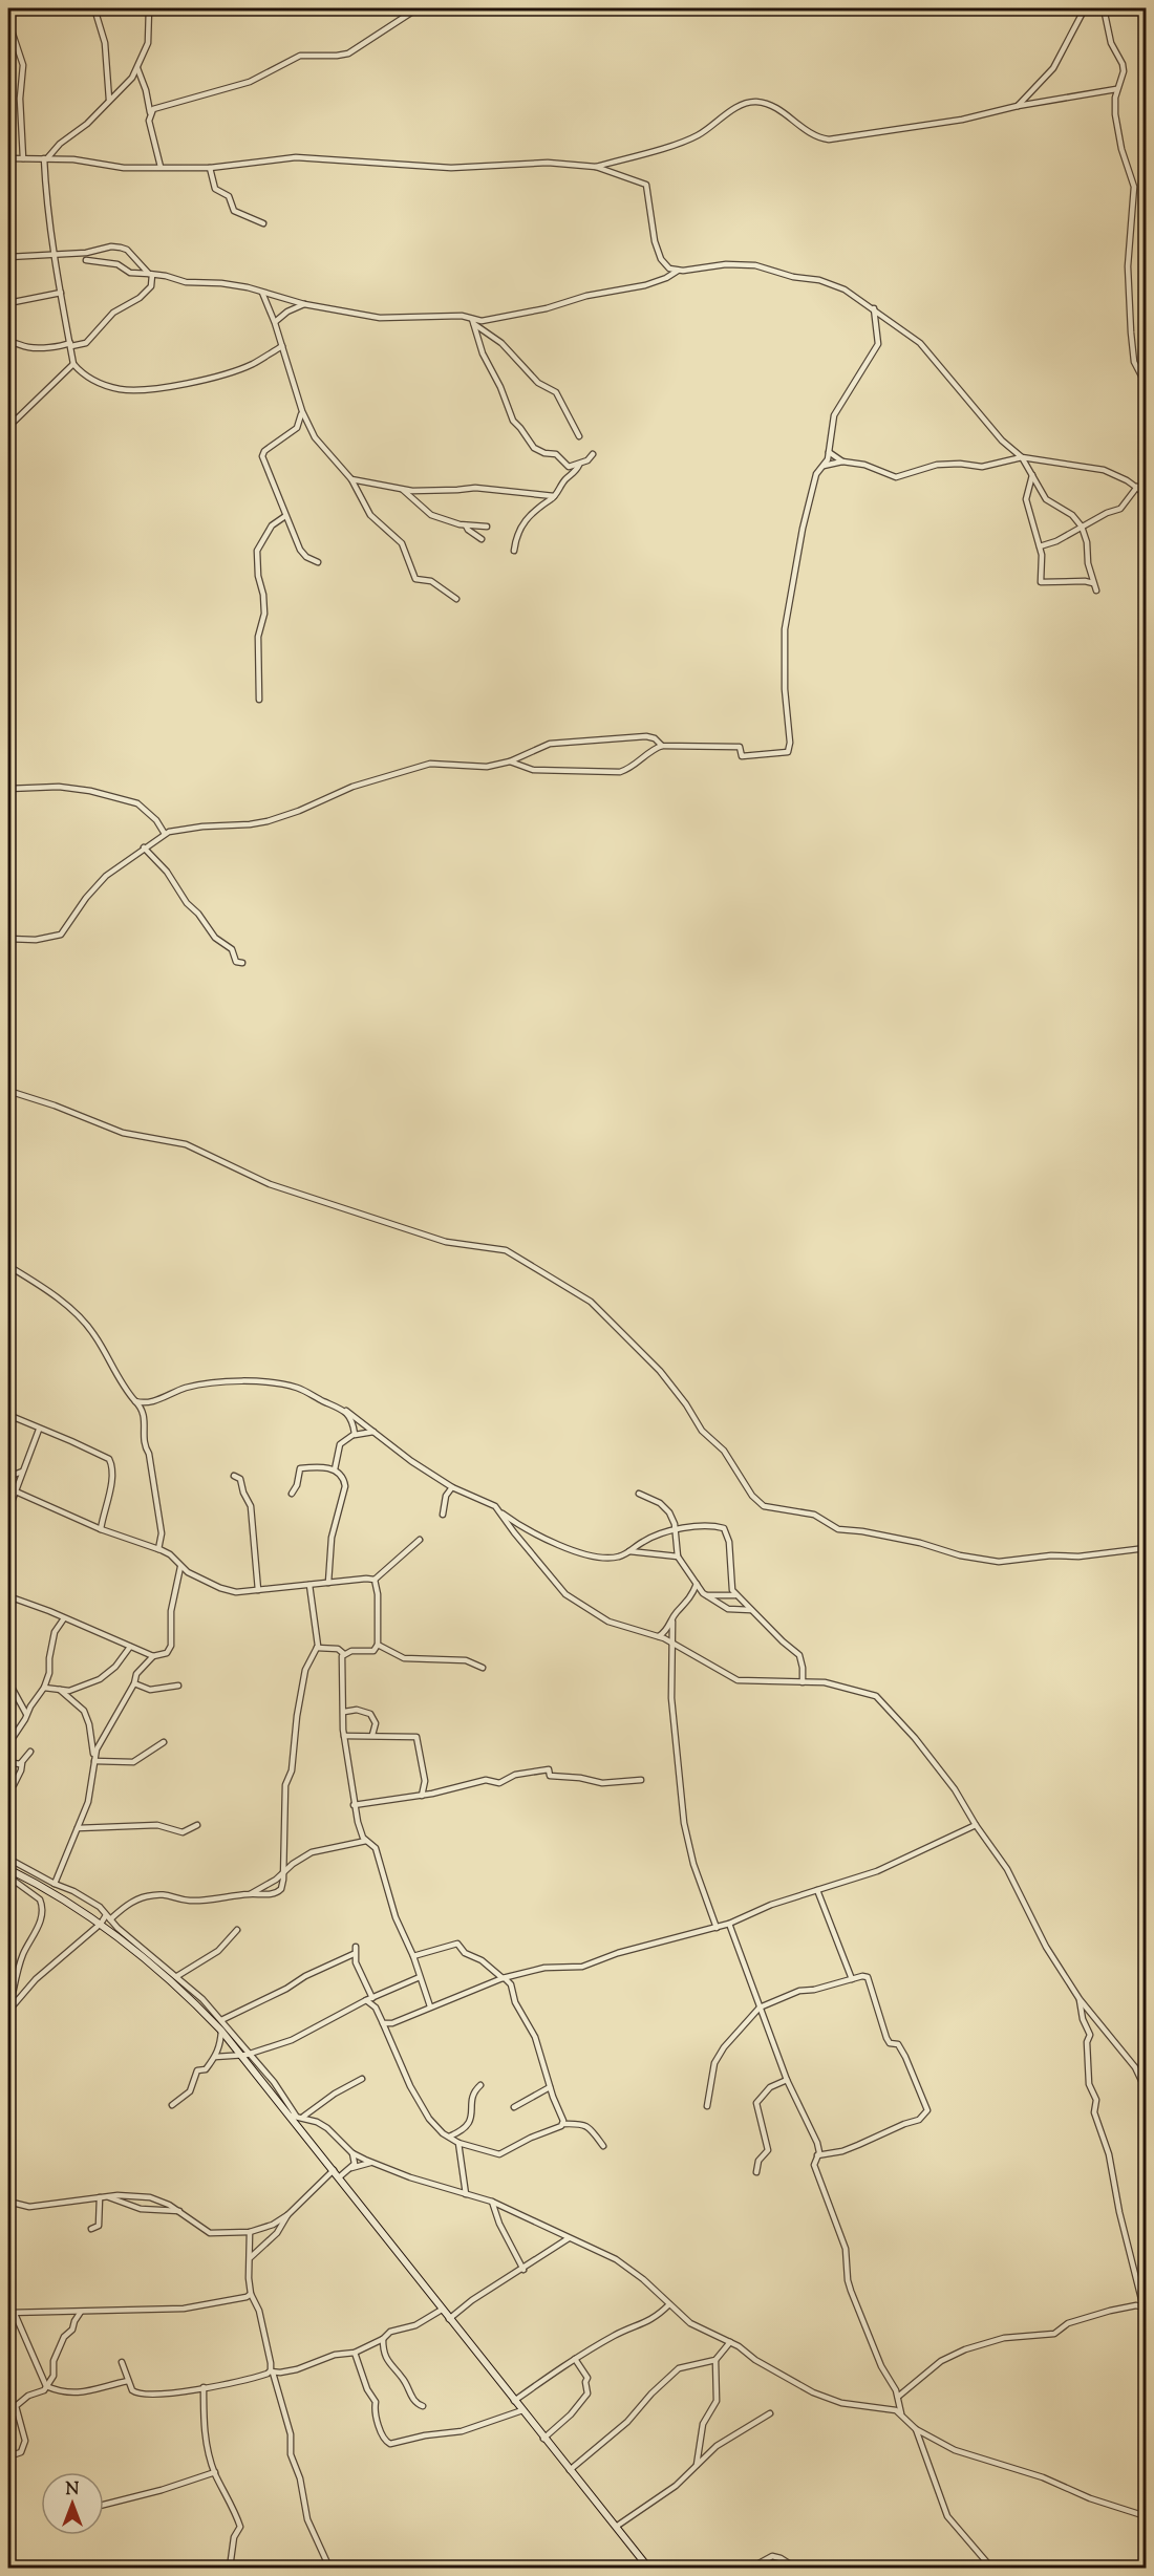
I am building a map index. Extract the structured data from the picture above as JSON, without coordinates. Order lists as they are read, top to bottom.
{
  "north": "top"
}
